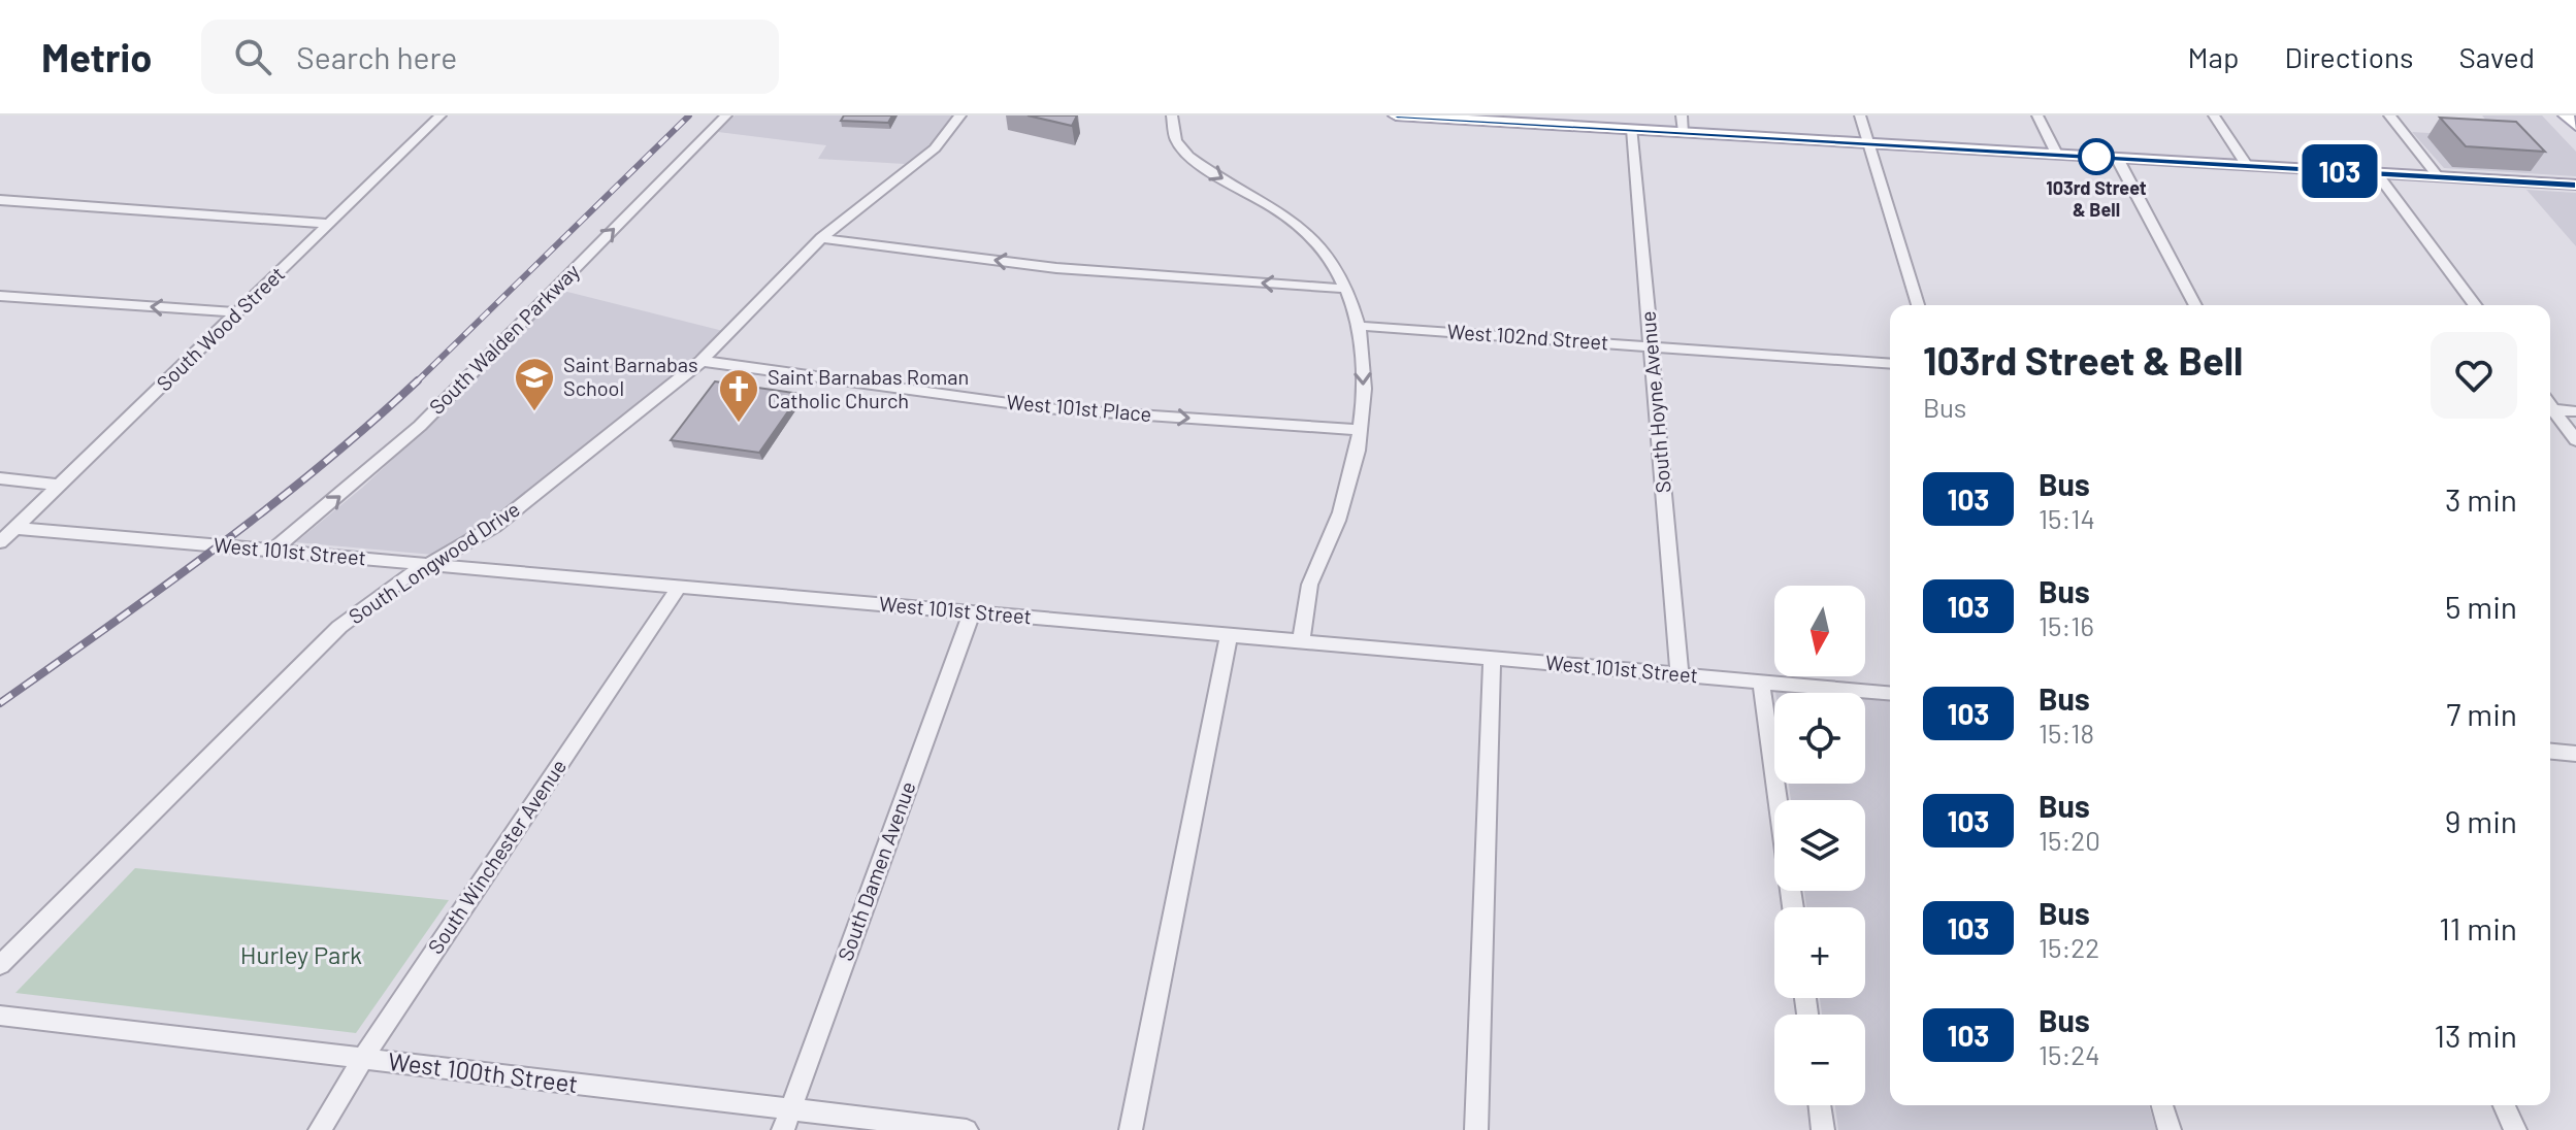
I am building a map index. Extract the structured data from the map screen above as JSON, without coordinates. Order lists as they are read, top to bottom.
{
  "streets": {
    "street": [
      "South Wood Street",
      "West 102nd Street",
      "South Walden Parkway",
      "South Hoyne Avenue",
      "West 101st Place",
      "West 101st Street",
      "South Longwood Drive",
      "South Winchester Avenue",
      "South Damen Avenue",
      "West 100th Street"
    ]
  },
  "crossings": [
    ["South Wood Street", "West 101st Street"],
    ["West 102nd Street", "South Hoyne Avenue"],
    ["South Walden Parkway", "West 101st Street"],
    ["South Hoyne Avenue", "West 101st Street"],
    ["West 101st Place", "South Longwood Drive"],
    ["West 101st Street", "South Longwood Drive"],
    ["West 101st Street", "South Winchester Avenue"],
    ["West 101st Street", "South Damen Avenue"],
    ["South Winchester Avenue", "West 100th Street"],
    ["South Damen Avenue", "West 100th Street"]
  ],
  "one_way": ["South Walden Parkway"],
  "parks": ["Hurley Park"],
  "places": {
    "other": ["103rd Street & Bell"],
    "school or university": ["Saint Barnabas School"],
    "church": ["Saint Barnabas Roman Catholic Church"]
  },
  "lines": ["bus line 103"],
  "north": "bottom",
  "page": {
    "header": "Metrio",
    "search": "Search here",
    "nav": ["Map", "Directions", "Saved"],
    "on_map": "103",
    "heading": ["103rd Street & Bell", "Bus"],
    "list": [
      {
        "mark": "103",
        "name": "Bus",
        "note": "15:14",
        "value": "3 min"
      },
      {
        "mark": "103",
        "name": "Bus",
        "note": "15:16",
        "value": "5 min"
      },
      {
        "mark": "103",
        "name": "Bus",
        "note": "15:18",
        "value": "7 min"
      },
      {
        "mark": "103",
        "name": "Bus",
        "note": "15:20",
        "value": "9 min"
      },
      {
        "mark": "103",
        "name": "Bus",
        "note": "15:22",
        "value": "11 min"
      },
      {
        "mark": "103",
        "name": "Bus",
        "note": "15:24",
        "value": "13 min"
      }
    ],
    "map_buttons": ["+", "−"]
  }
}
